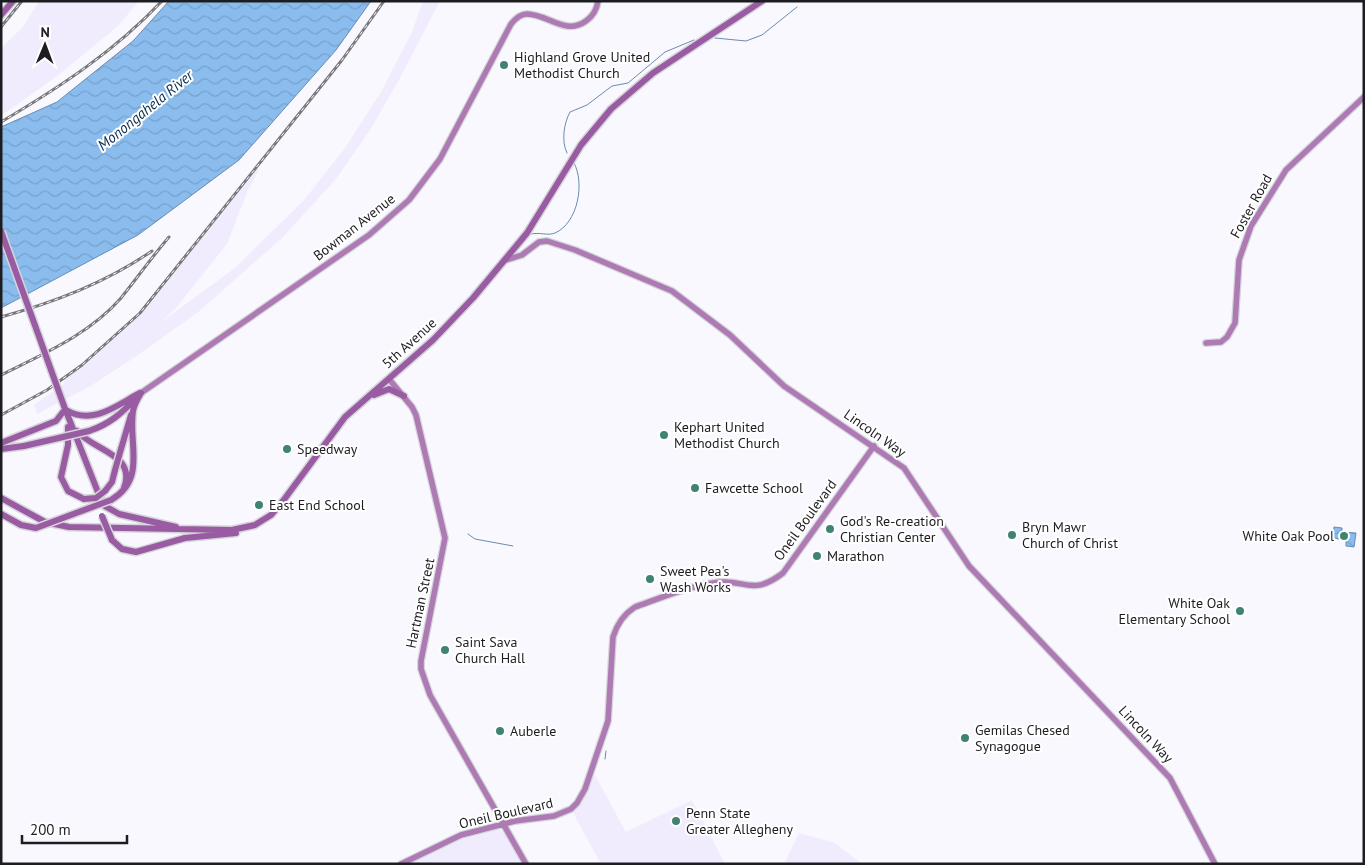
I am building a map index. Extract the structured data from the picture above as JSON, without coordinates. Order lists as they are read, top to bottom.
{
  "streets": {
    "main road": [
      "Foster Road",
      "Bowman Avenue",
      "5th Avenue",
      "Lincoln Way",
      "Oneil Boulevard",
      "Hartman Street"
    ]
  },
  "crossings": [
    ["5th Avenue", "Lincoln Way"],
    ["5th Avenue", "Hartman Street"],
    ["Lincoln Way", "Oneil Boulevard"],
    ["Oneil Boulevard", "Hartman Street"]
  ],
  "water": ["Monongahela River"],
  "places": [
    "Highland Grove United Methodist Church",
    "Kephart United Methodist Church",
    "Speedway",
    "Fawcette School",
    "East End School",
    "God's Re-creation Christian Center",
    "Bryn Mawr Church of Christ",
    "White Oak Pool",
    "Marathon",
    "Sweet Pea's Wash Works",
    "White Oak Elementary School",
    "Saint Sava Church Hall",
    "Auberle",
    "Gemilas Chesed Synagogue",
    "Penn State Greater Allegheny"
  ],
  "scale_bar": "200 m",
  "north": "top"
}
